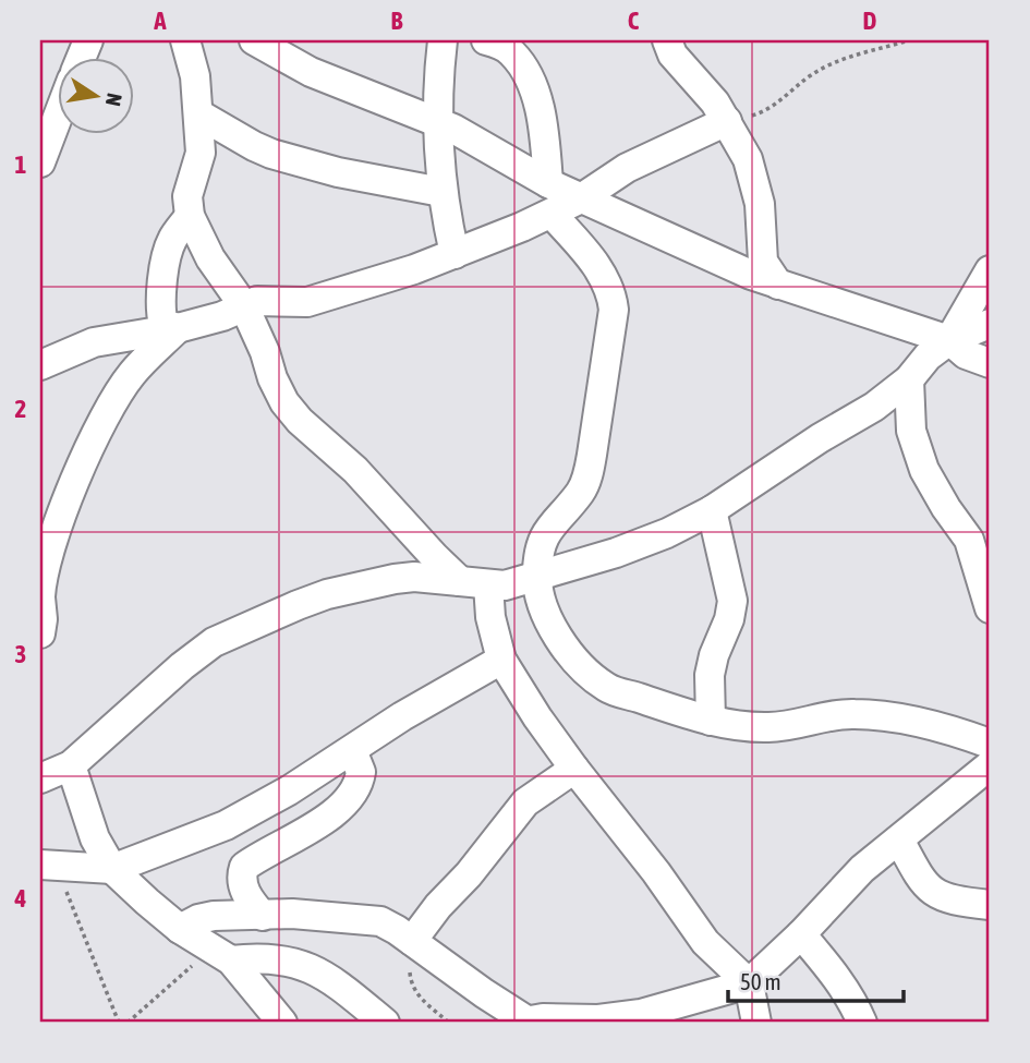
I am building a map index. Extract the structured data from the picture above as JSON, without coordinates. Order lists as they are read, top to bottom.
{
  "scale_bar": "50 m",
  "north": "right",
  "grid": {
    "columns": [
      "A",
      "B",
      "C",
      "D"
    ],
    "rows": [
      "1",
      "2",
      "3",
      "4"
    ]
  }
}
